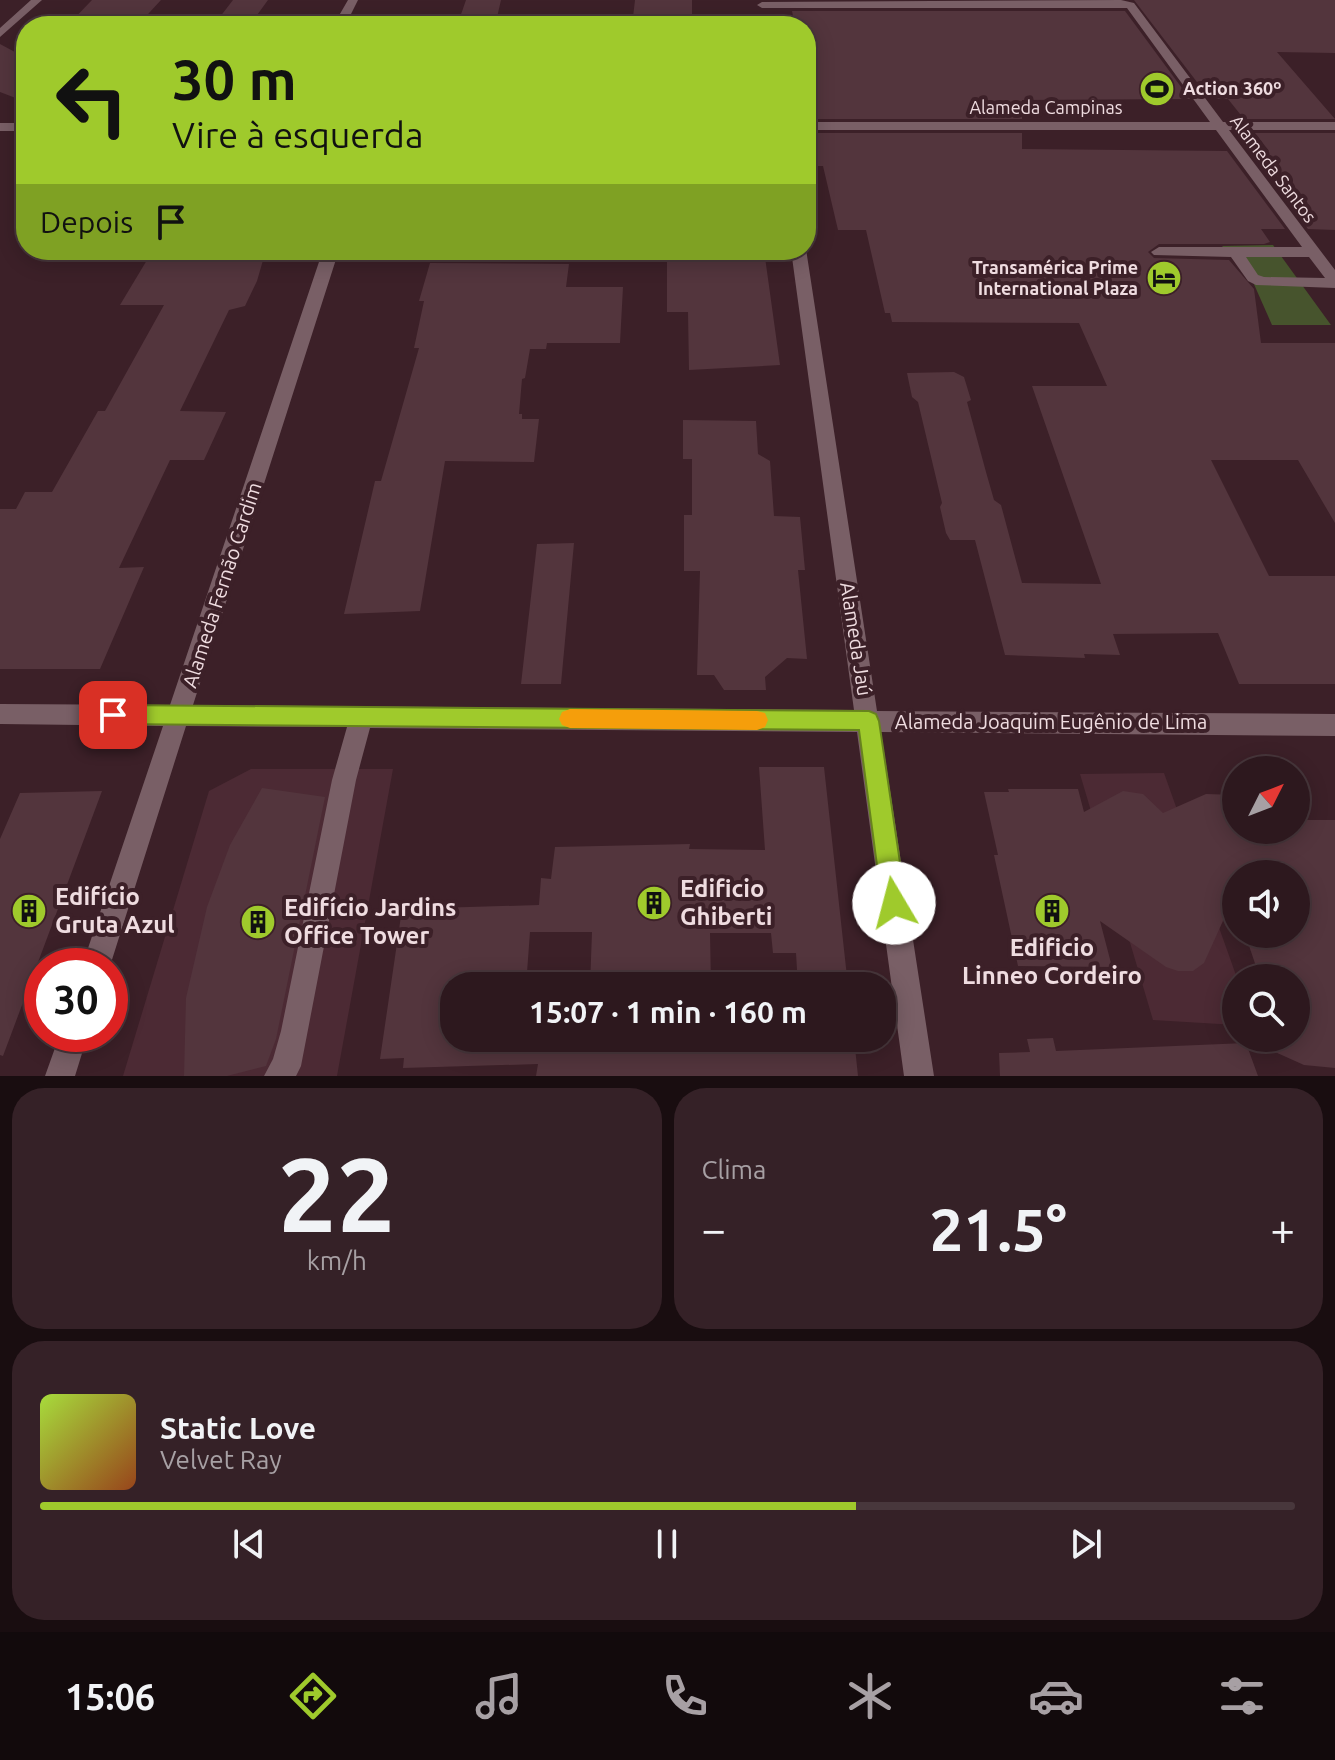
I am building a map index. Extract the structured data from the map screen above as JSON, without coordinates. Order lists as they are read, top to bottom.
{
  "streets": {
    "street": [
      "Alameda Campinas",
      "Alameda Santos",
      "Alameda Fernão Cardim",
      "Alameda Jaú",
      "Alameda Joaquim Eugênio de Lima"
    ]
  },
  "crossings": [
    ["Alameda Campinas", "Alameda Santos"],
    ["Alameda Fernão Cardim", "Alameda Joaquim Eugênio de Lima"],
    ["Alameda Jaú", "Alameda Joaquim Eugênio de Lima"]
  ],
  "places": {
    "sports": ["Action 360º"],
    "hotel": ["Transamérica Prime International Plaza"],
    "building": [
      "Edificio Ghiberti",
      "Edifício Gruta Azul",
      "Edificio Linneo Cordeiro",
      "Edifício Jardins Office Tower"
    ]
  },
  "north": "top right",
  "page": {
    "turn": ["30 m", "Vire à esquerda"],
    "then": "Depois",
    "limit": "30",
    "trip": "15:07 · 1 min · 160 m",
    "tile": [
      ["22", "km/h"],
      "Clima"
    ],
    "heat": ["−", "21.5°", "+"],
    "song": ["Static Love", "Velvet Ray"],
    "tabs": "15:06"
  }
}
